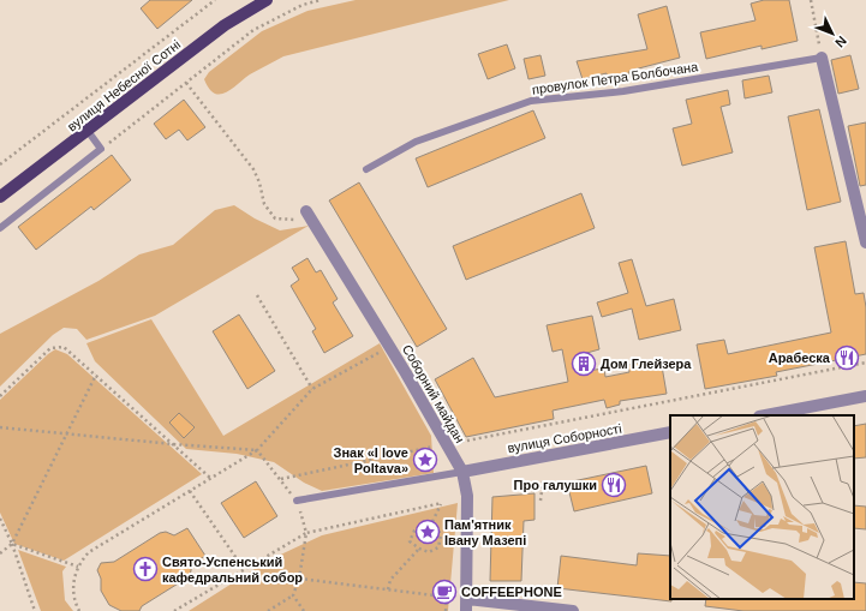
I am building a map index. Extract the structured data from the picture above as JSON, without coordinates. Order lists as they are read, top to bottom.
{
  "streets": {
    "main road": ["вулиця Небесної Сотні"],
    "street": ["Соборний майдан", "вулиця Соборності"],
    "lane": ["провулок Петра Болбочана"]
  },
  "crossings": [
    ["Соборний майдан", "вулиця Соборності"]
  ],
  "places": {
    "restaurant": ["Арабеска", "Про галушки"],
    "building": ["Дом Глейзера"],
    "place": ["Знак «I love Poltava»", "Пам'ятник Івану Мазепі"],
    "church": ["Свято-Успенський кафедральний собор"],
    "cafe": ["COFFEEPHONE"]
  },
  "north": "bottom right"
}
